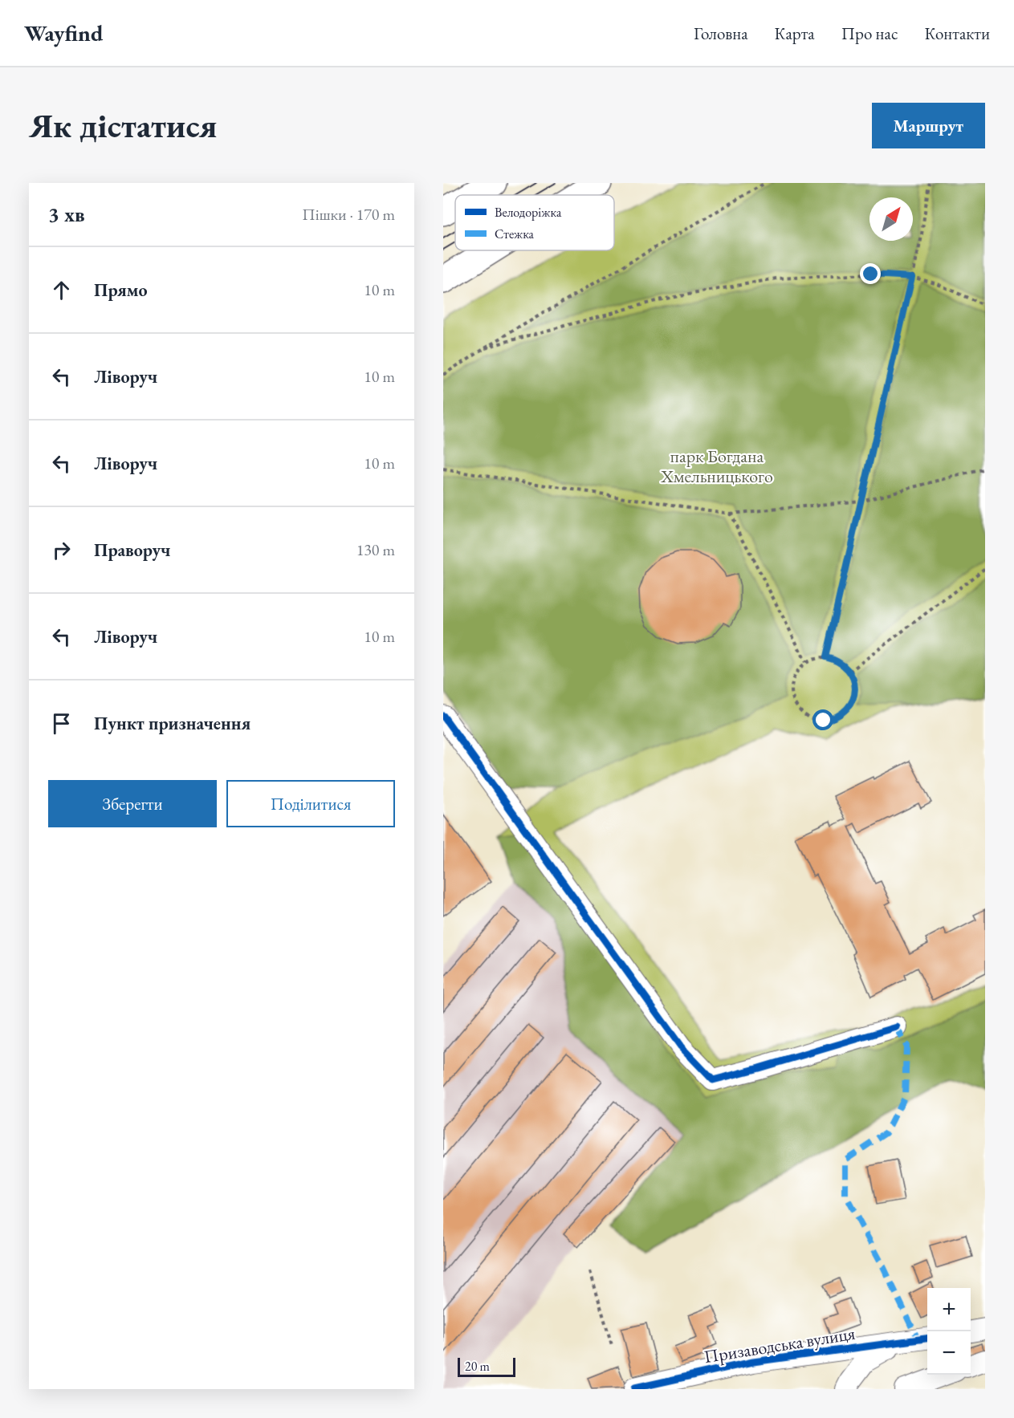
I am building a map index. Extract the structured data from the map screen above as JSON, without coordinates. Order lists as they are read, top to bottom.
{
  "streets": {
    "street": ["Призаводська вулиця"]
  },
  "parks": ["парк Богдана Хмельницького"],
  "legend": ["Велодоріжка", "Стежка"],
  "scale_bar": "20 m",
  "north": "top right",
  "page": {
    "header": "Wayfind",
    "nav": [
      "Головна",
      "Карта",
      "Про нас",
      "Контакти"
    ],
    "buttons": [
      "Маршрут",
      ["Зберегти", "Поділитися"]
    ],
    "title": "Як дістатися",
    "heading": ["3 хв", "Пішки · 170 m"],
    "list": [
      ["Прямо", "10 m"],
      ["Ліворуч", "10 m"],
      ["Ліворуч", "10 m"],
      ["Праворуч", "130 m"],
      ["Ліворуч", "10 m"],
      "Пункт призначення"
    ],
    "map_buttons": ["+", "−"],
    "scale": "20 m"
  }
}
